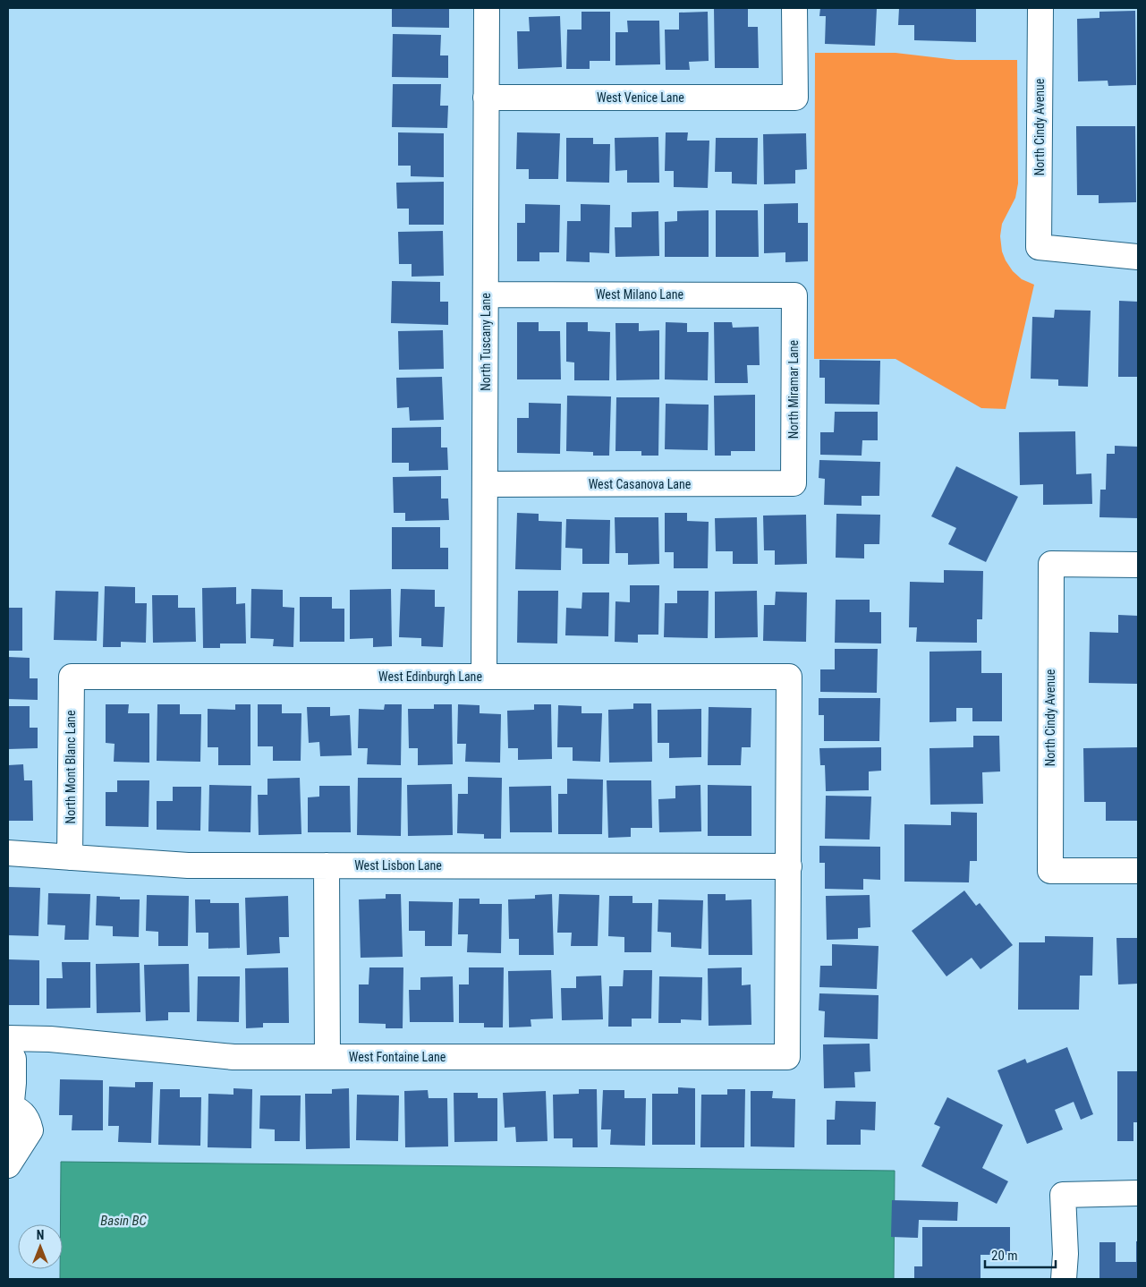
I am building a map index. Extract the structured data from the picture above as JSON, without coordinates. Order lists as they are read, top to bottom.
{
  "streets": {
    "street": [
      "West Venice Lane",
      "North Cindy Avenue",
      "West Milano Lane",
      "North Tuscany Lane",
      "North Miramar Lane",
      "West Casanova Lane",
      "West Edinburgh Lane",
      "North Mont Blanc Lane",
      "West Lisbon Lane",
      "West Fontaine Lane"
    ]
  },
  "crossings": [
    ["West Venice Lane", "North Tuscany Lane"],
    ["West Milano Lane", "North Tuscany Lane"],
    ["West Milano Lane", "North Miramar Lane"],
    ["North Tuscany Lane", "West Casanova Lane"],
    ["North Tuscany Lane", "West Edinburgh Lane"],
    ["North Miramar Lane", "West Casanova Lane"],
    ["West Edinburgh Lane", "North Mont Blanc Lane"],
    ["West Edinburgh Lane", "West Lisbon Lane"],
    ["West Edinburgh Lane", "West Fontaine Lane"],
    ["North Mont Blanc Lane", "West Lisbon Lane"],
    ["West Lisbon Lane", "West Fontaine Lane"]
  ],
  "water": ["Basin BC"],
  "scale_bar": "20 m",
  "north": "top"
}
